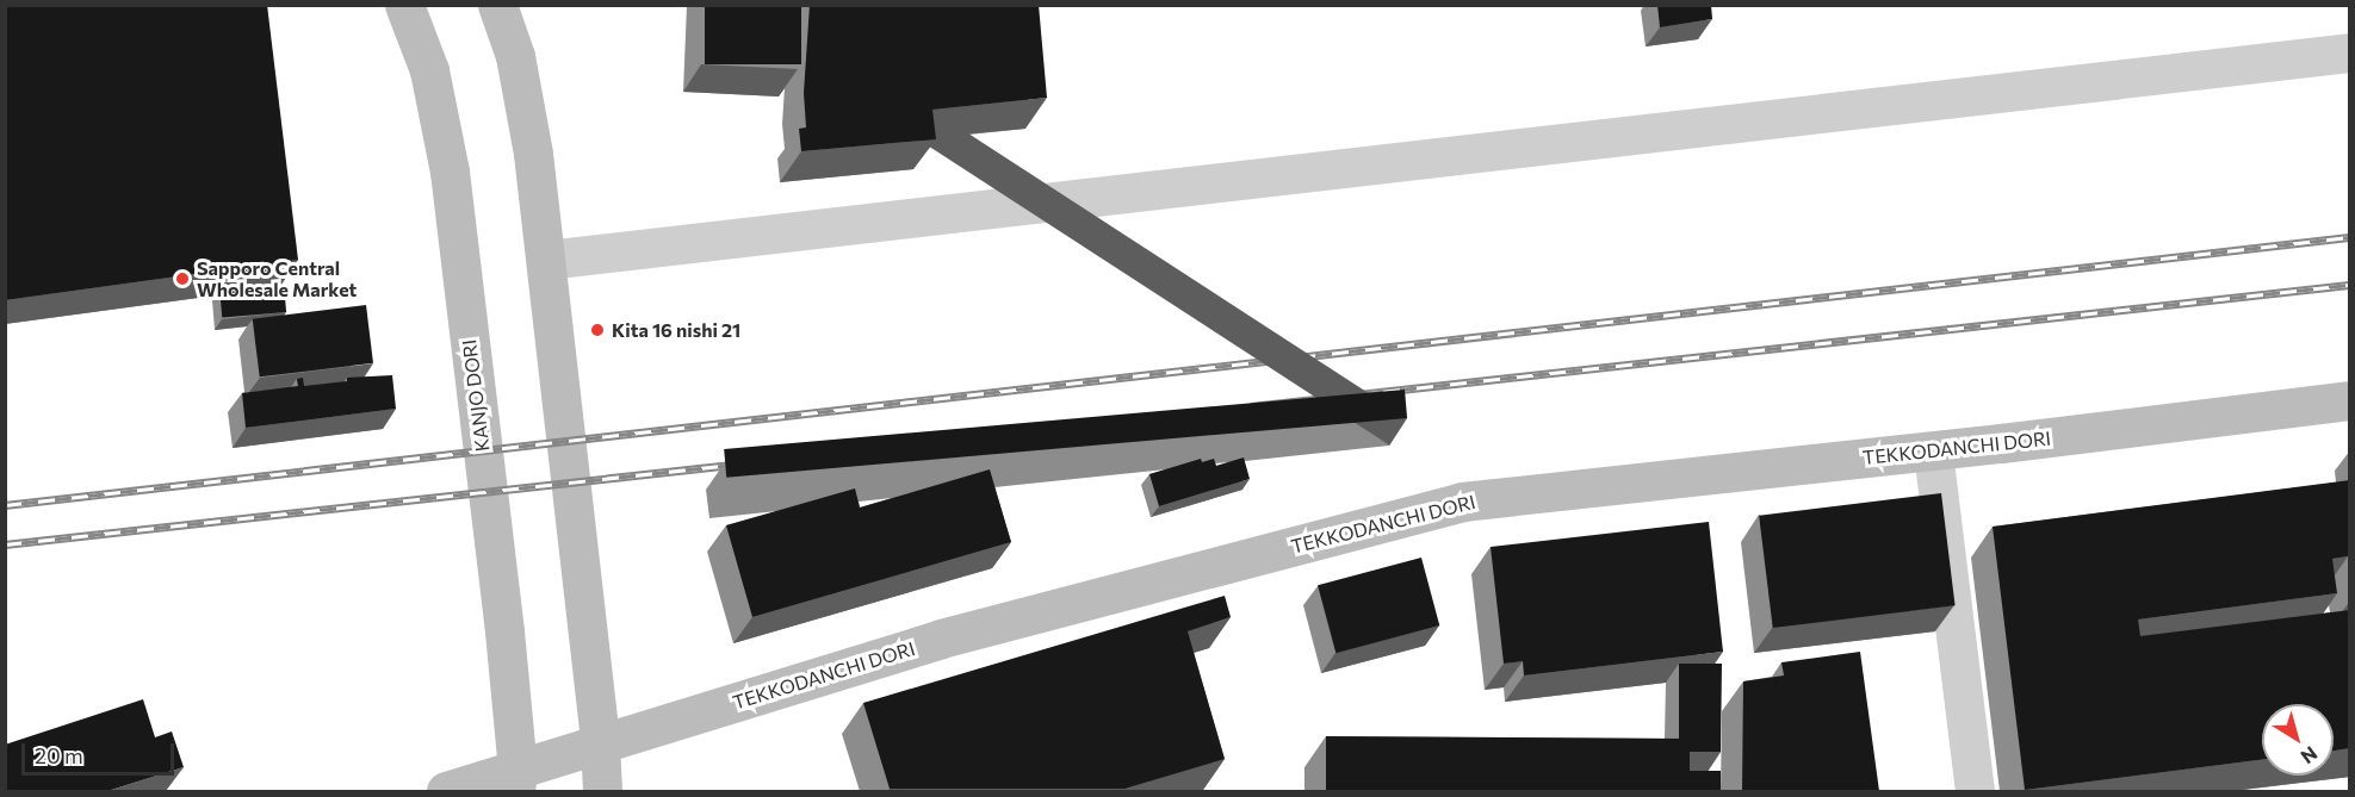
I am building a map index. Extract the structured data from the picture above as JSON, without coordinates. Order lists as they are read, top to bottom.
{
  "streets": {
    "street": ["KANJO DORI", "TEKKODANCHI DORI"]
  },
  "crossings": [
    ["KANJO DORI", "TEKKODANCHI DORI"]
  ],
  "places": ["Sapporo Central Wholesale Market", "Kita 16 nishi 21"],
  "scale_bar": "20 m",
  "north": "bottom right"
}
